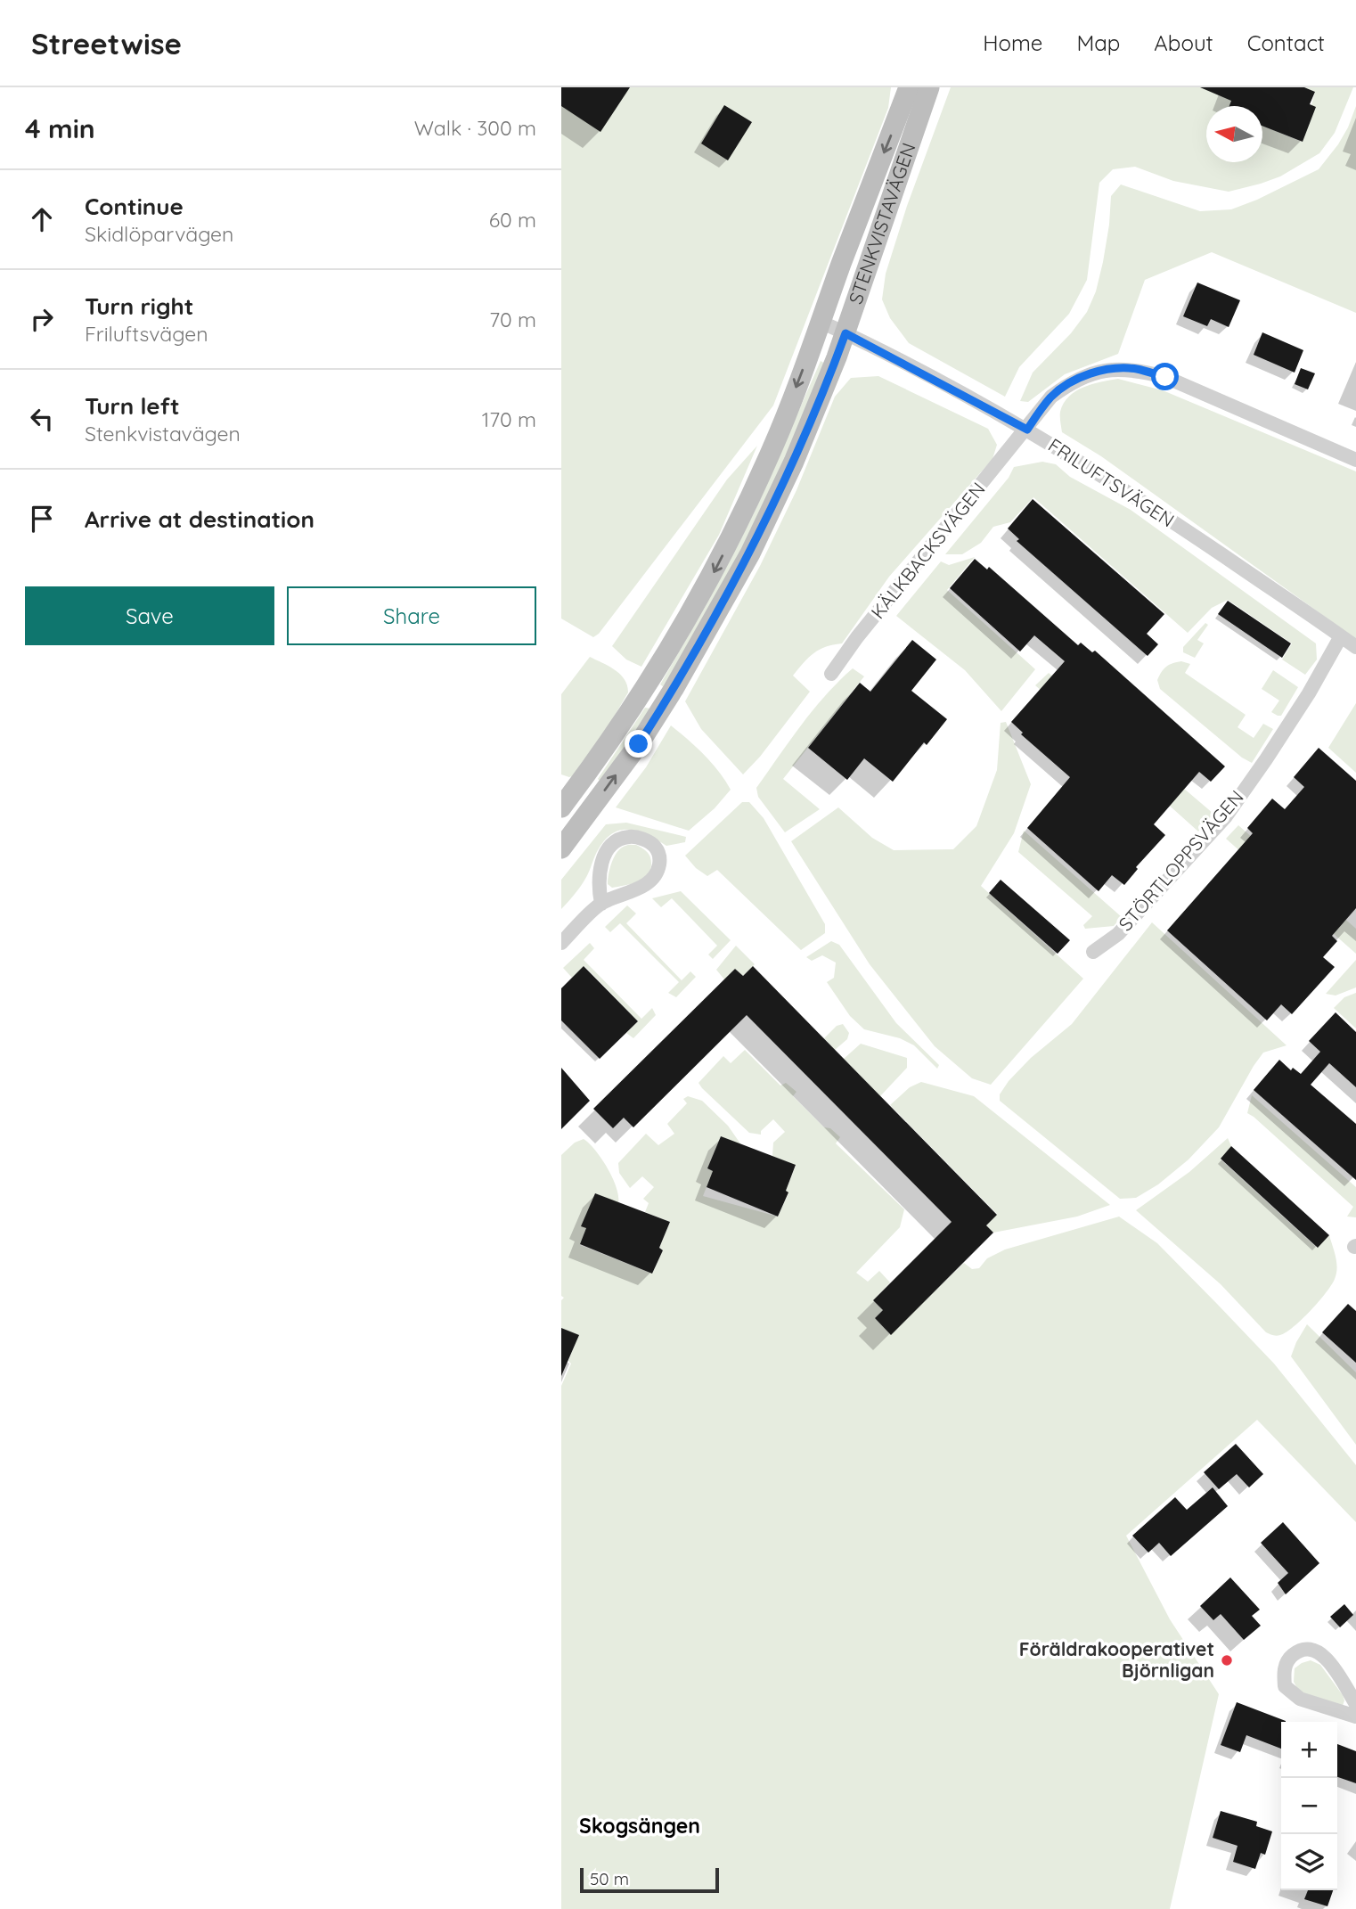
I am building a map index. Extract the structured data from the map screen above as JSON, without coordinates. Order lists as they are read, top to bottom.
{
  "streets": {
    "main road": ["STENKVISTAVÄGEN"],
    "street": ["FRILUFTSVÄGEN", "KÄLKBACKSVÄGEN", "STÖRTLOPPSVÄGEN"]
  },
  "crossings": [
    ["STENKVISTAVÄGEN", "FRILUFTSVÄGEN"],
    ["FRILUFTSVÄGEN", "KÄLKBACKSVÄGEN"],
    ["FRILUFTSVÄGEN", "STÖRTLOPPSVÄGEN"]
  ],
  "districts": ["Skogsängen"],
  "places": ["Föräldrakooperativet Björnligan"],
  "scale_bar": "50 m",
  "north": "left",
  "page": {
    "header": "Streetwise",
    "nav": [
      "Home",
      "Map",
      "About",
      "Contact"
    ],
    "heading": ["4 min", "Walk · 300 m"],
    "list": [
      ["Continue", "Skidlöparvägen", "60 m"],
      ["Turn right", "Friluftsvägen", "70 m"],
      ["Turn left", "Stenkvistavägen", "170 m"],
      "Arrive at destination"
    ],
    "buttons": ["Save", "Share"],
    "map_buttons": ["+", "−"],
    "scale": "50 m"
  }
}
